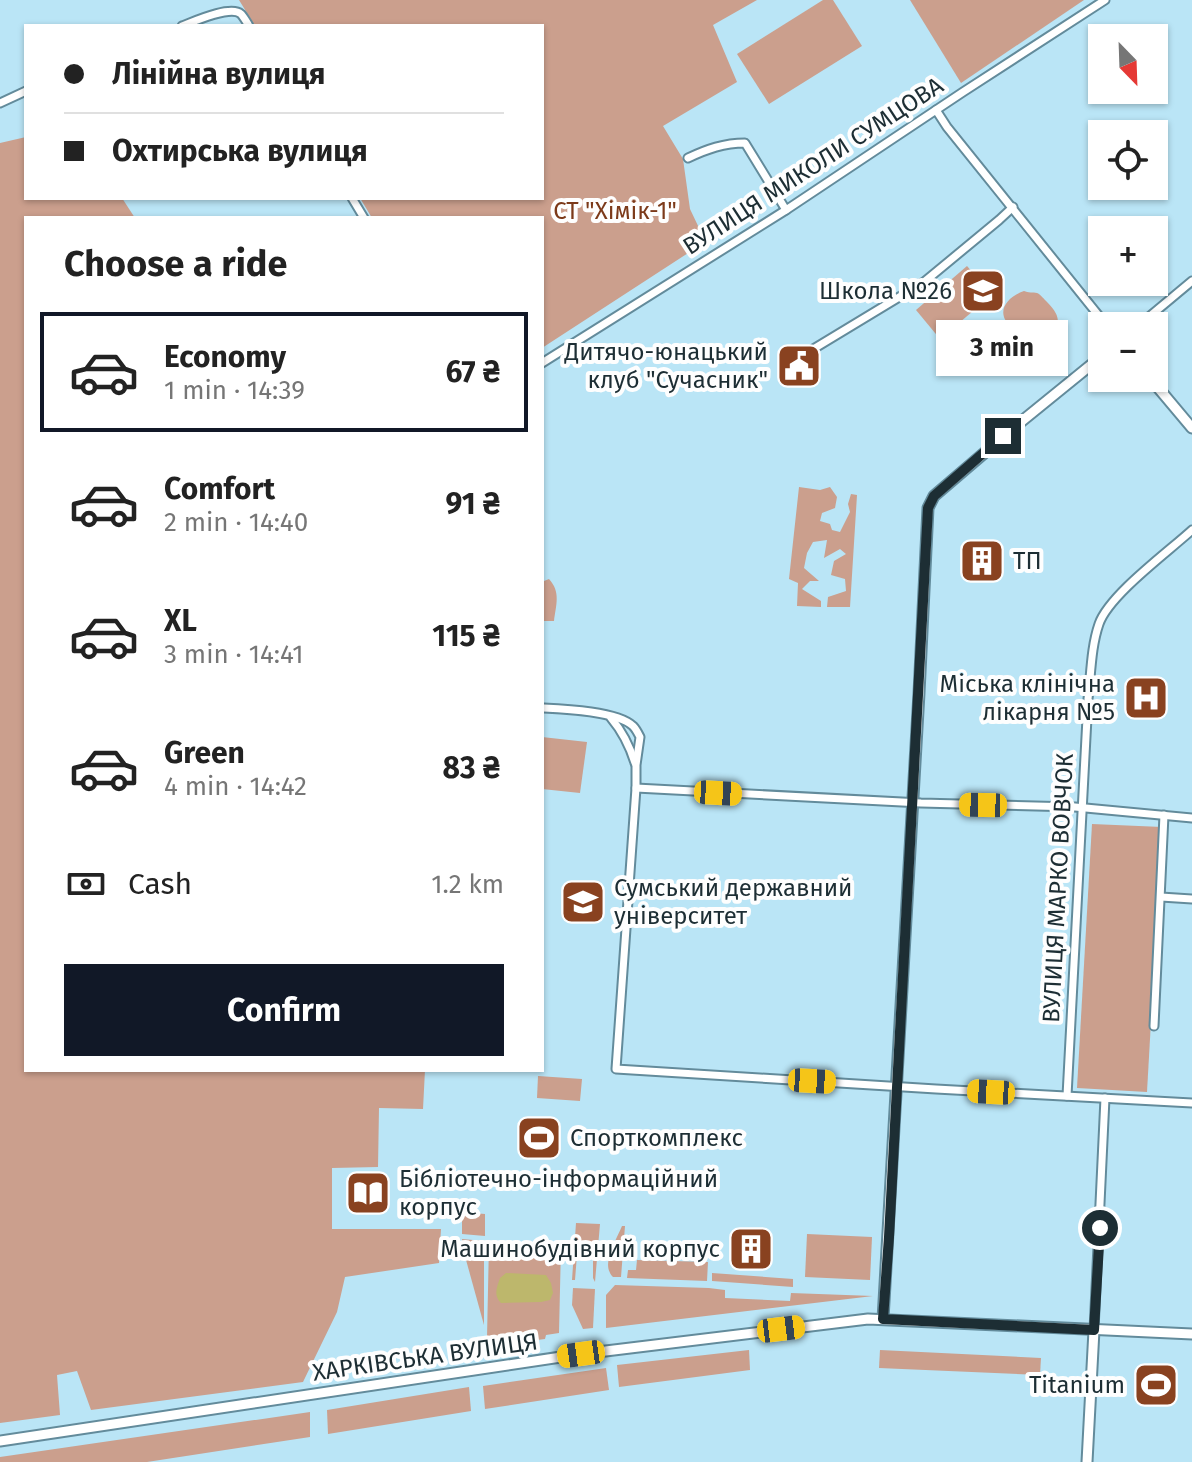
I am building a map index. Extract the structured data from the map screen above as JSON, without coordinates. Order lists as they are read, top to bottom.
{
  "streets": {
    "main road": ["ХАРКІВСЬКА ВУЛИЦЯ"],
    "street": ["ВУЛИЦЯ МИКОЛИ СУМЦОВА", "ВУЛИЦЯ МАРКО ВОВЧОК"]
  },
  "parks": ["СТ \"Хімік-1\""],
  "places": {
    "school or university": ["Школа №26", "Сумський державний університет"],
    "public building": ["Дитячо-юнацький клуб \"Сучасник\""],
    "building": ["ТП", "Машинобудівний корпус"],
    "hospital": ["Міська клінічна лікарня №5"],
    "sports": ["Спорткомплекс", "Titanium"],
    "library": ["Бібліотечно-інформаційний корпус"]
  },
  "north": "bottom right",
  "page": {
    "map_buttons": ["+", "−"],
    "banner": ["Лінійна вулиця", "Охтирська вулиця"],
    "heading": "Choose a ride",
    "list": [
      {
        "name": "Economy",
        "note": "1 min · 14:39",
        "value": "67 ₴"
      },
      {
        "name": "Comfort",
        "note": "2 min · 14:40",
        "value": "91 ₴"
      },
      {
        "name": "XL",
        "note": "3 min · 14:41",
        "value": "115 ₴"
      },
      {
        "name": "Green",
        "note": "4 min · 14:42",
        "value": "83 ₴"
      }
    ],
    "bubble": "3 min",
    "pay": ["Cash", "1.2 km"],
    "buttons": "Confirm"
  }
}
